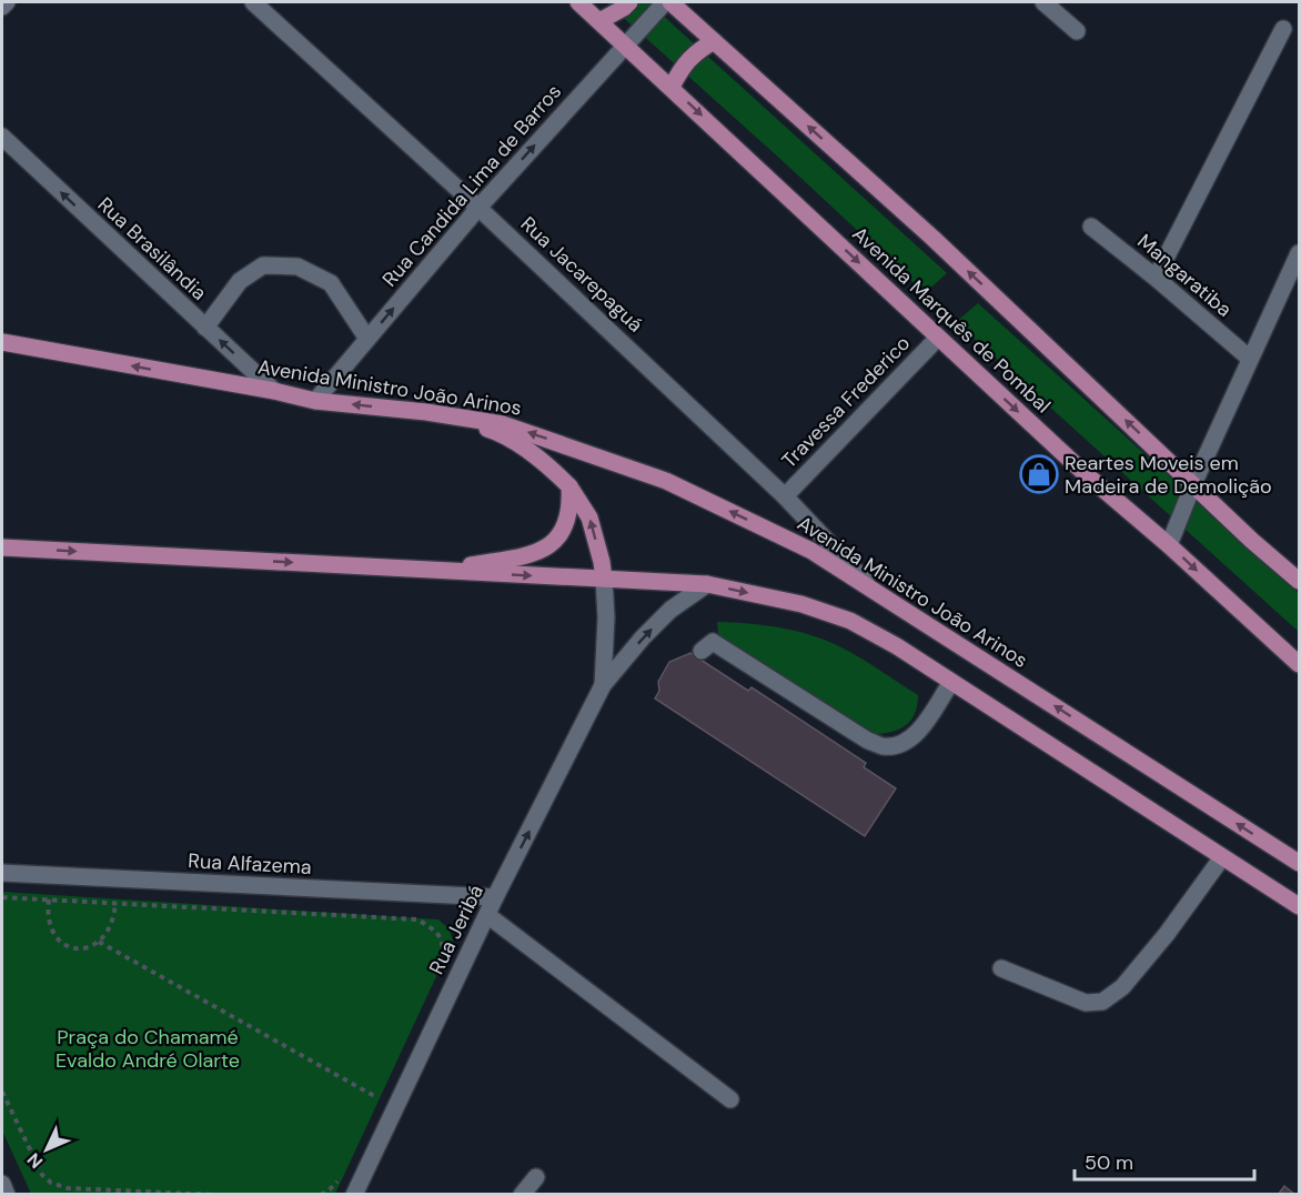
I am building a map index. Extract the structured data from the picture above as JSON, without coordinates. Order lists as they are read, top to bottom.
{
  "streets": {
    "main road": ["Avenida Marquês de Pombal", "Avenida Ministro João Arinos"],
    "street": [
      "Rua Candida Lima de Barros",
      "Rua Brasilândia",
      "Rua Jacarepaguá",
      "Mangaratiba",
      "Travessa Frederico",
      "Rua Alfazema",
      "Rua Jeribá"
    ]
  },
  "crossings": [
    ["Rua Candida Lima de Barros", "Rua Brasilândia"],
    ["Rua Candida Lima de Barros", "Rua Jacarepaguá"],
    ["Rua Candida Lima de Barros", "Avenida Marquês de Pombal"],
    ["Rua Candida Lima de Barros", "Avenida Ministro João Arinos"],
    ["Rua Brasilândia", "Avenida Ministro João Arinos"],
    ["Rua Jacarepaguá", "Avenida Ministro João Arinos"],
    ["Rua Jacarepaguá", "Travessa Frederico"],
    ["Avenida Marquês de Pombal", "Travessa Frederico"],
    ["Rua Alfazema", "Rua Jeribá"]
  ],
  "one_way": ["Rua Candida Lima de Barros", "Rua Brasilândia", "Rua Jeribá"],
  "parks": ["Praça do Chamamé Evaldo André Olarte"],
  "places": {
    "shop": ["Reartes Moveis em Madeira de Demolição"]
  },
  "scale_bar": "50 m",
  "north": "bottom left"
}
